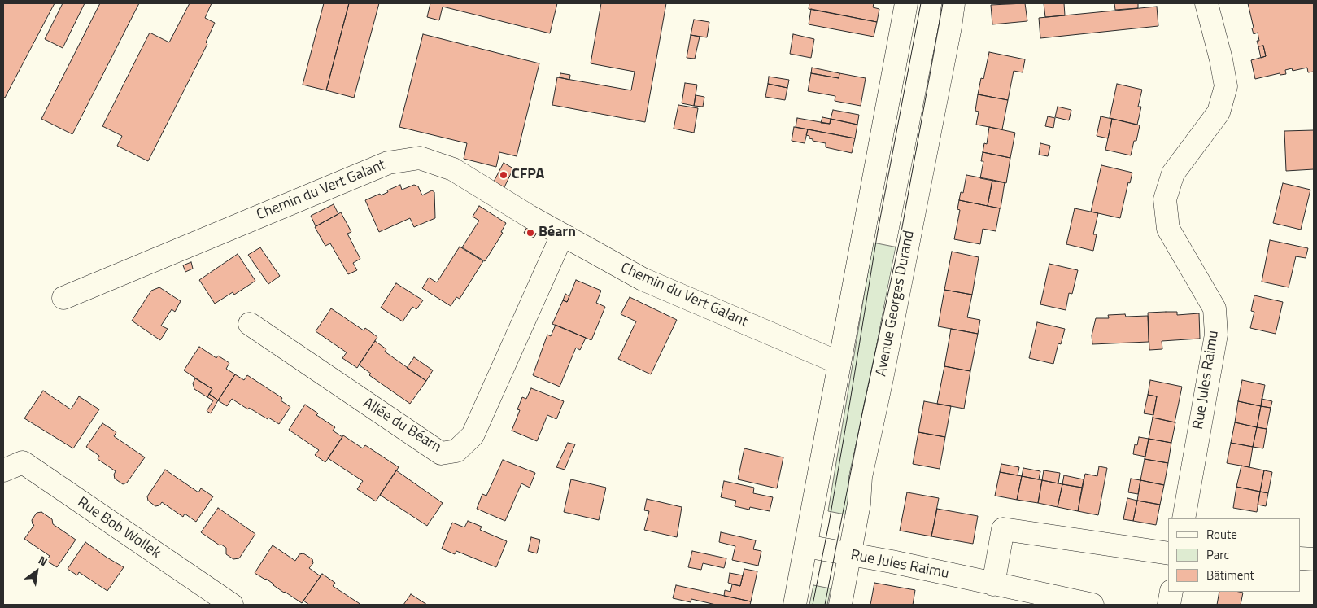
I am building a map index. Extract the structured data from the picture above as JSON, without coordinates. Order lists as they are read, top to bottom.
{
  "streets": {
    "street": [
      "Chemin du Vert Galant",
      "Avenue Georges Durand",
      "Rue Jules Raimu",
      "Allée du Béarn",
      "Rue Bob Wollek"
    ]
  },
  "crossings": [
    ["Chemin du Vert Galant", "Allée du Béarn"],
    ["Avenue Georges Durand", "Rue Jules Raimu"]
  ],
  "places": ["CFPA", "Béarn"],
  "legend": ["Route", "Parc", "Bâtiment"],
  "north": "top right"
}
